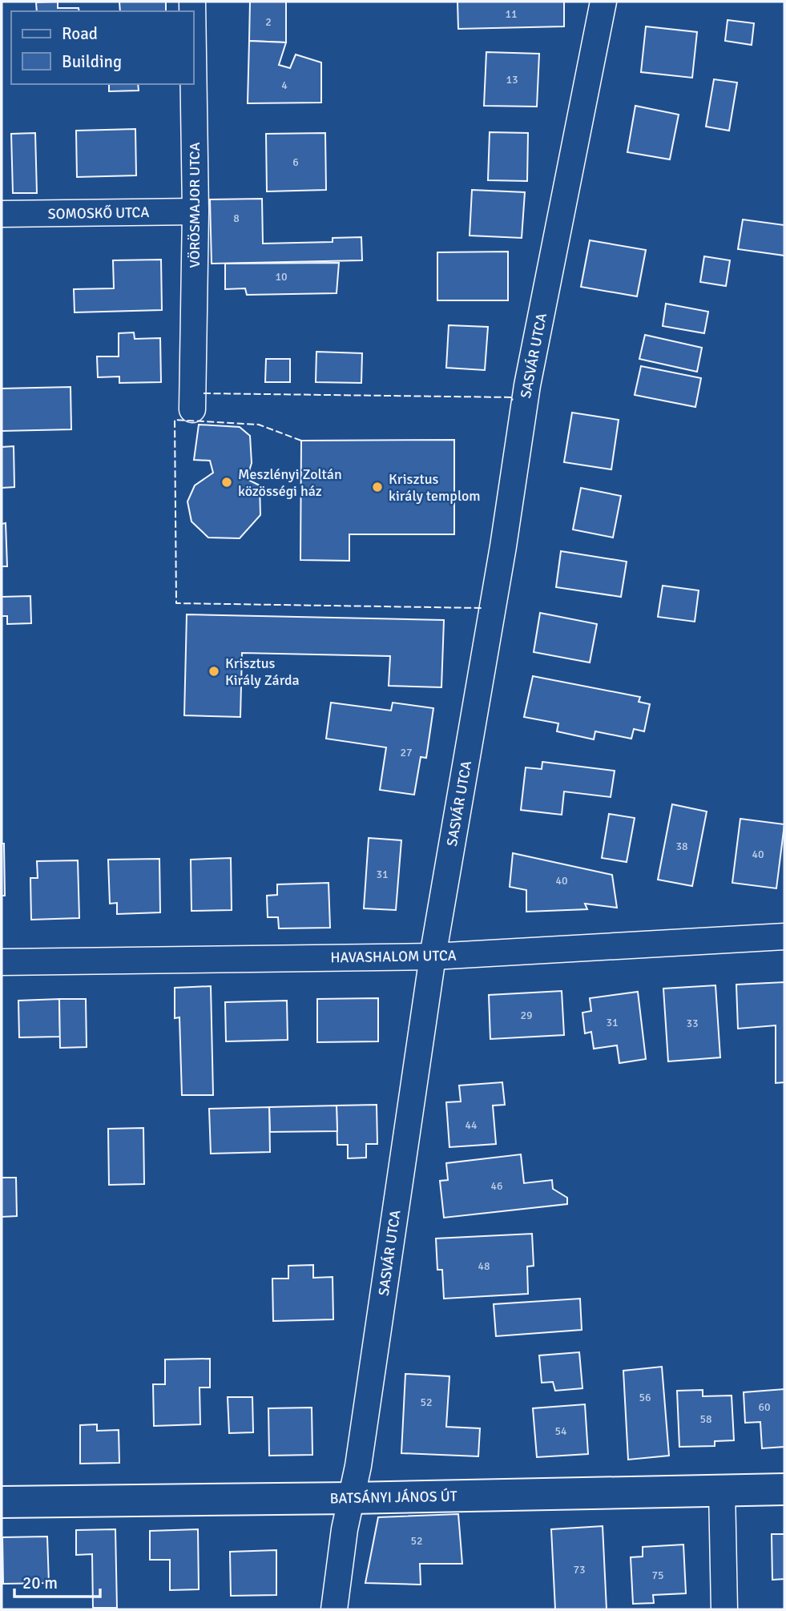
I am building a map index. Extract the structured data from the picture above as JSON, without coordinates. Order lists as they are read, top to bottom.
{
  "streets": {
    "street": [
      "VÖRÖSMAJOR UTCA",
      "SOMOSKŐ UTCA",
      "SASVÁR UTCA",
      "HAVASHALOM UTCA",
      "BATSÁNYI JÁNOS ÚT"
    ]
  },
  "crossings": [
    ["VÖRÖSMAJOR UTCA", "SOMOSKŐ UTCA"],
    ["SASVÁR UTCA", "HAVASHALOM UTCA"],
    ["SASVÁR UTCA", "BATSÁNYI JÁNOS ÚT"]
  ],
  "places": ["Meszlényi Zoltán közösségi ház", "Krisztus király templom", "Krisztus Király Zárda"],
  "house_numbers": [
    "11",
    "2",
    "13",
    "4",
    "6",
    "8",
    "10",
    "27",
    "38",
    "40",
    "31",
    "40",
    "29",
    "31",
    "33",
    "44",
    "46",
    "48",
    "56",
    "52",
    "60",
    "58",
    "54",
    "52",
    "73",
    "75"
  ],
  "legend": ["Road", "Building"],
  "scale_bar": "20 m"
}
